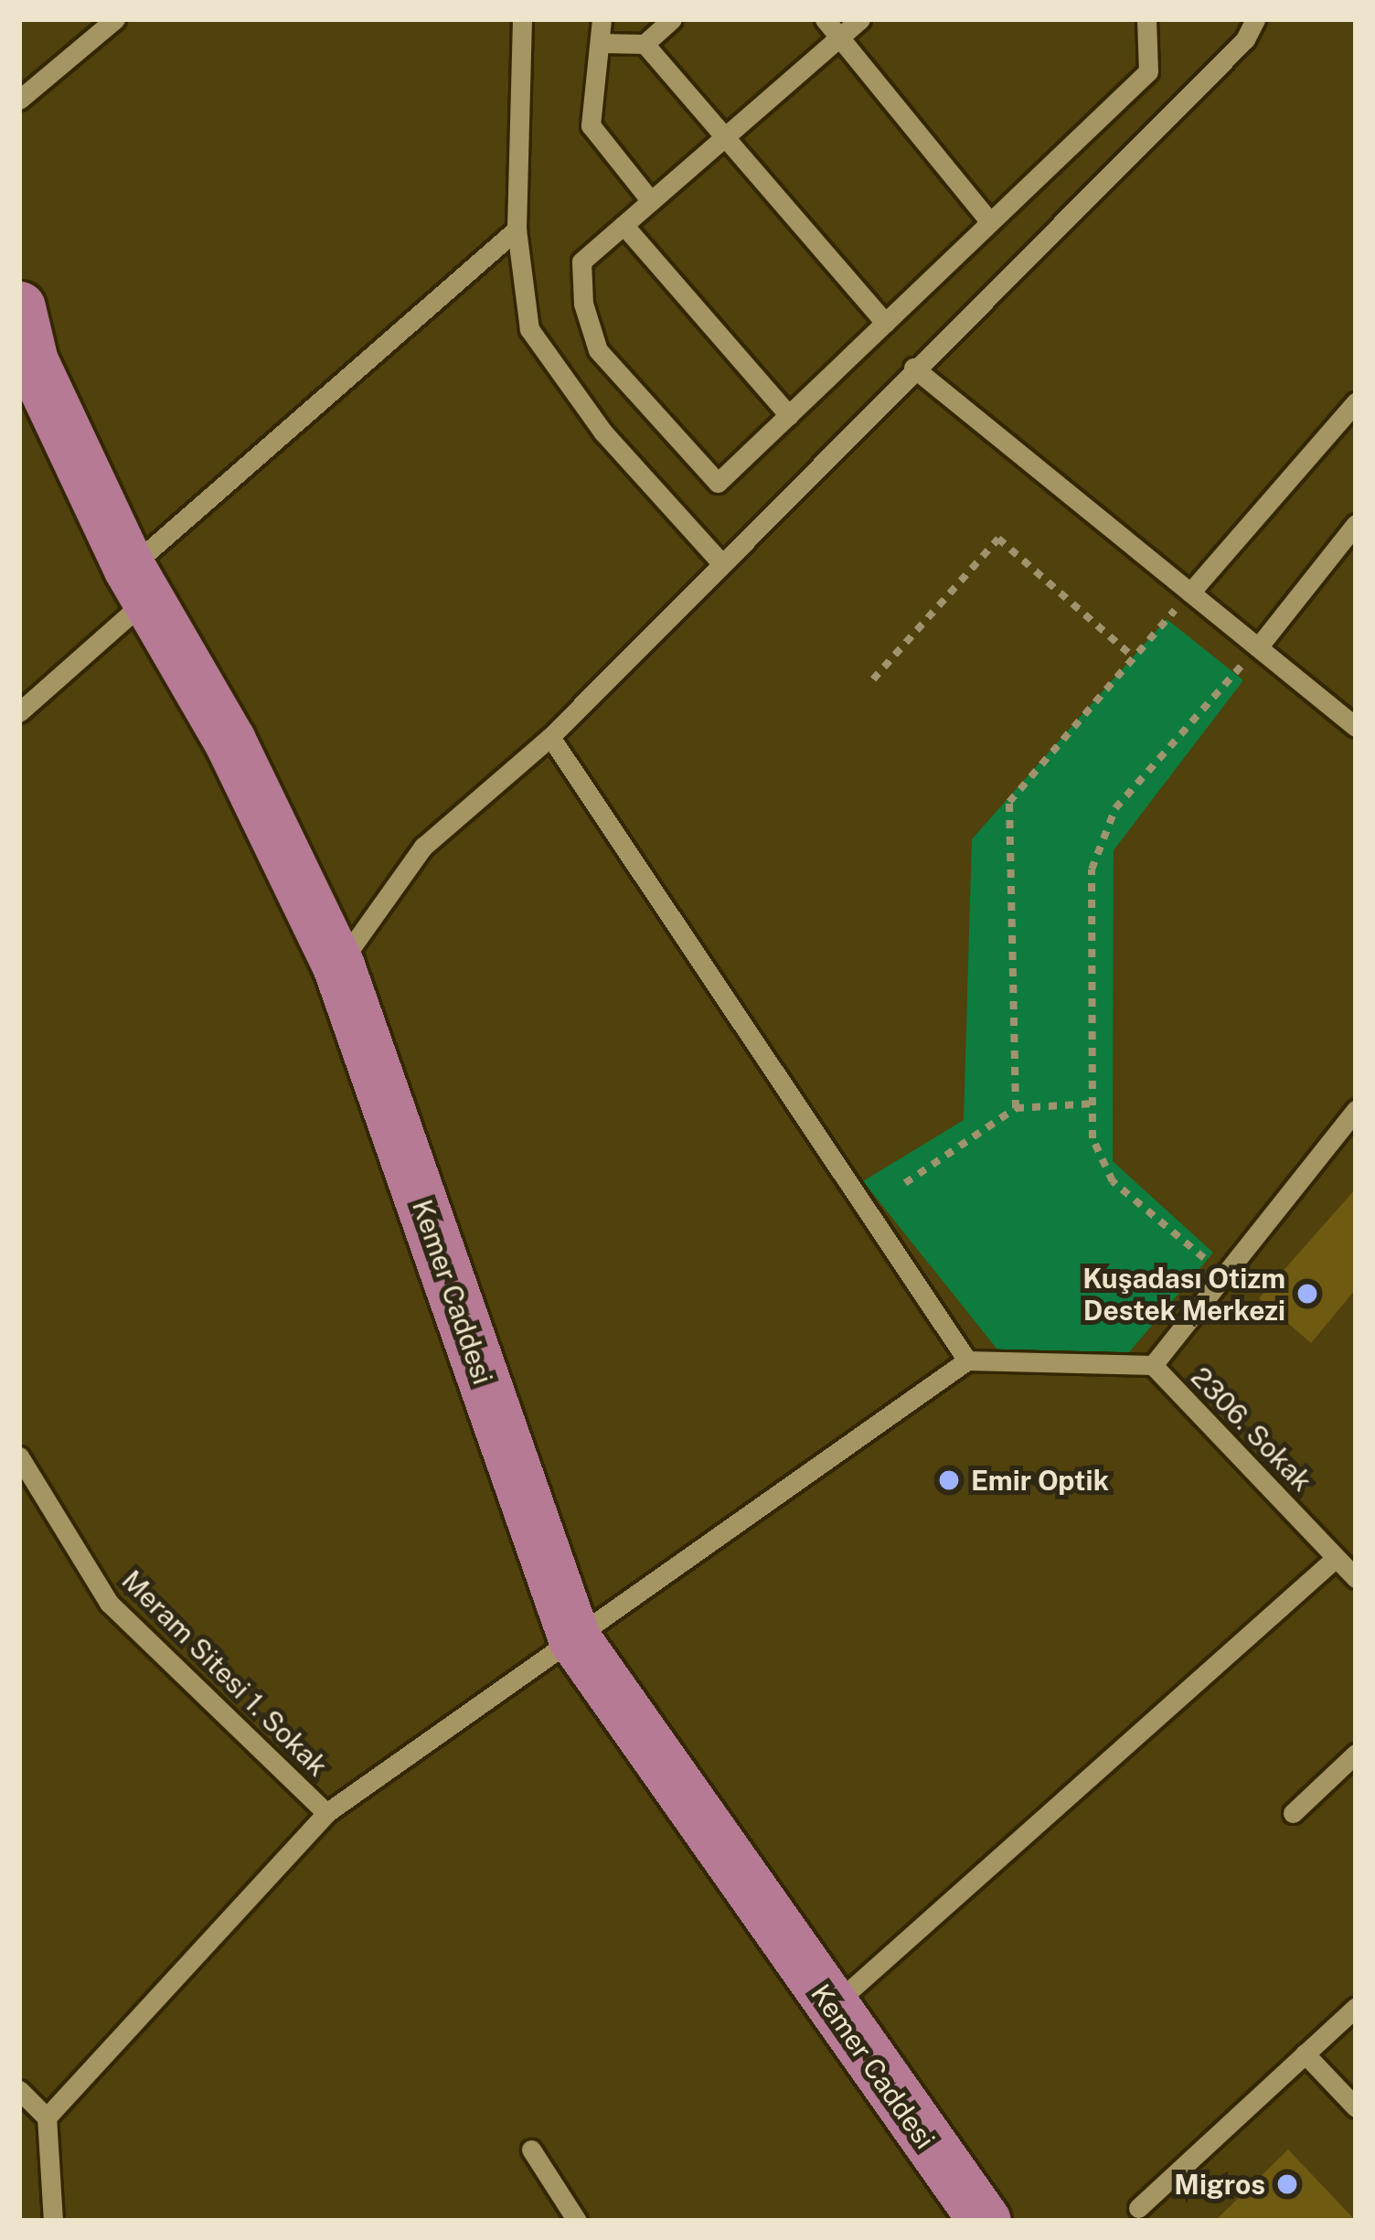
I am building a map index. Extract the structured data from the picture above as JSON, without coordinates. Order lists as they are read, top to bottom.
{
  "streets": {
    "main road": ["Kemer Caddesi"],
    "street": ["2306. Sokak", "Meram Sitesi 1. Sokak"]
  },
  "places": ["Kuşadası Otizm Destek Merkezi", "Emir Optik", "Migros"]
}
